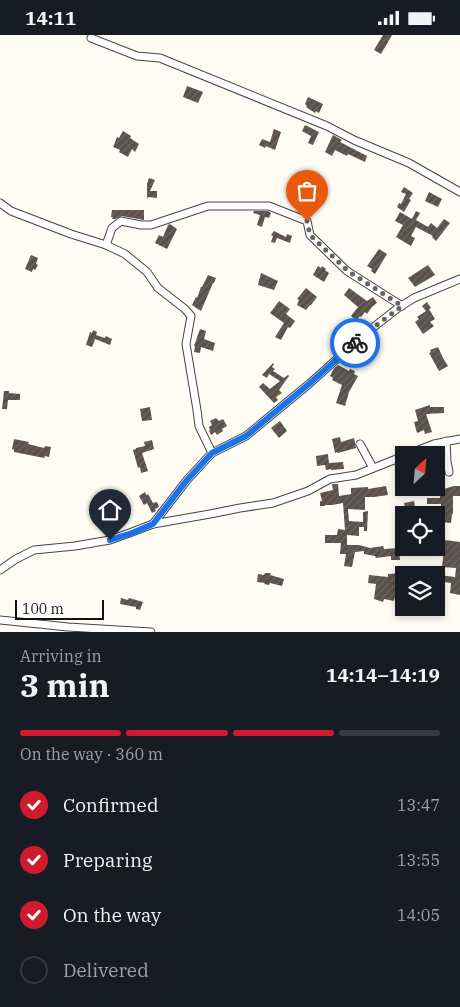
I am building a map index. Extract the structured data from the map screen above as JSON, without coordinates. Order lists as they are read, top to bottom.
{
  "scale_bar": "100 m",
  "north": "top right",
  "page": {
    "status": "14:11",
    "scale": "100 m",
    "heading": ["3 min", "Arriving in", "14:14–14:19"],
    "bar": "On the way · 360 m",
    "list": [
      ["Confirmed", "13:47"],
      ["Preparing", "13:55"],
      ["On the way", "14:05"],
      "Delivered"
    ]
  }
}
